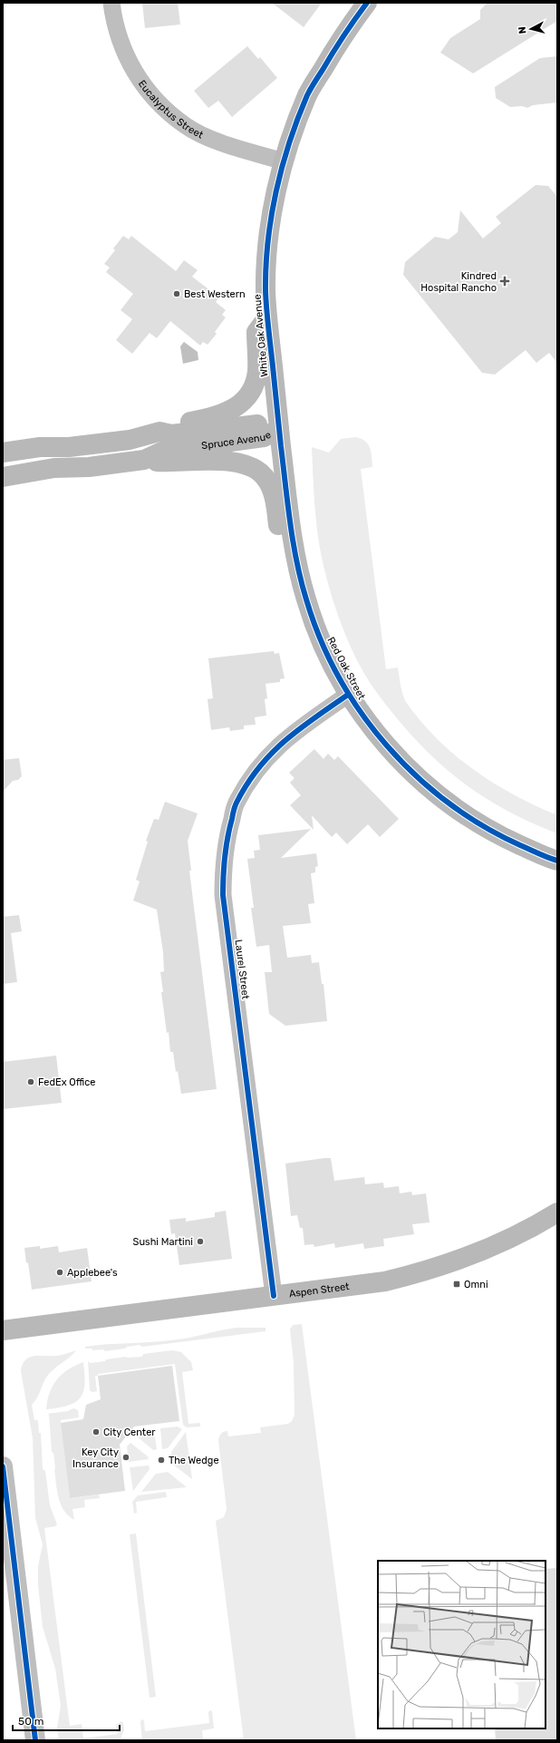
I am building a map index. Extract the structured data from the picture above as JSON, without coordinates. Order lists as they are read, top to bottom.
{
  "streets": {
    "street": [
      "Eucalyptus Street",
      "White Oak Avenue",
      "Spruce Avenue",
      "Red Oak Street",
      "Laurel Street",
      "Aspen Street"
    ]
  },
  "crossings": [
    ["Eucalyptus Street", "White Oak Avenue"],
    ["White Oak Avenue", "Spruce Avenue"],
    ["White Oak Avenue", "Red Oak Street"],
    ["Spruce Avenue", "Red Oak Street"],
    ["Red Oak Street", "Laurel Street"],
    ["Laurel Street", "Aspen Street"]
  ],
  "places": {
    "health": ["Kindred Hospital Rancho"],
    "other": [
      "Best Western",
      "FedEx Office",
      "Sushi Martini",
      "Applebee's",
      "City Center",
      "Key City Insurance",
      "The Wedge"
    ],
    "transit": ["Omni"]
  },
  "scale_bar": "50 m",
  "north": "left"
}
